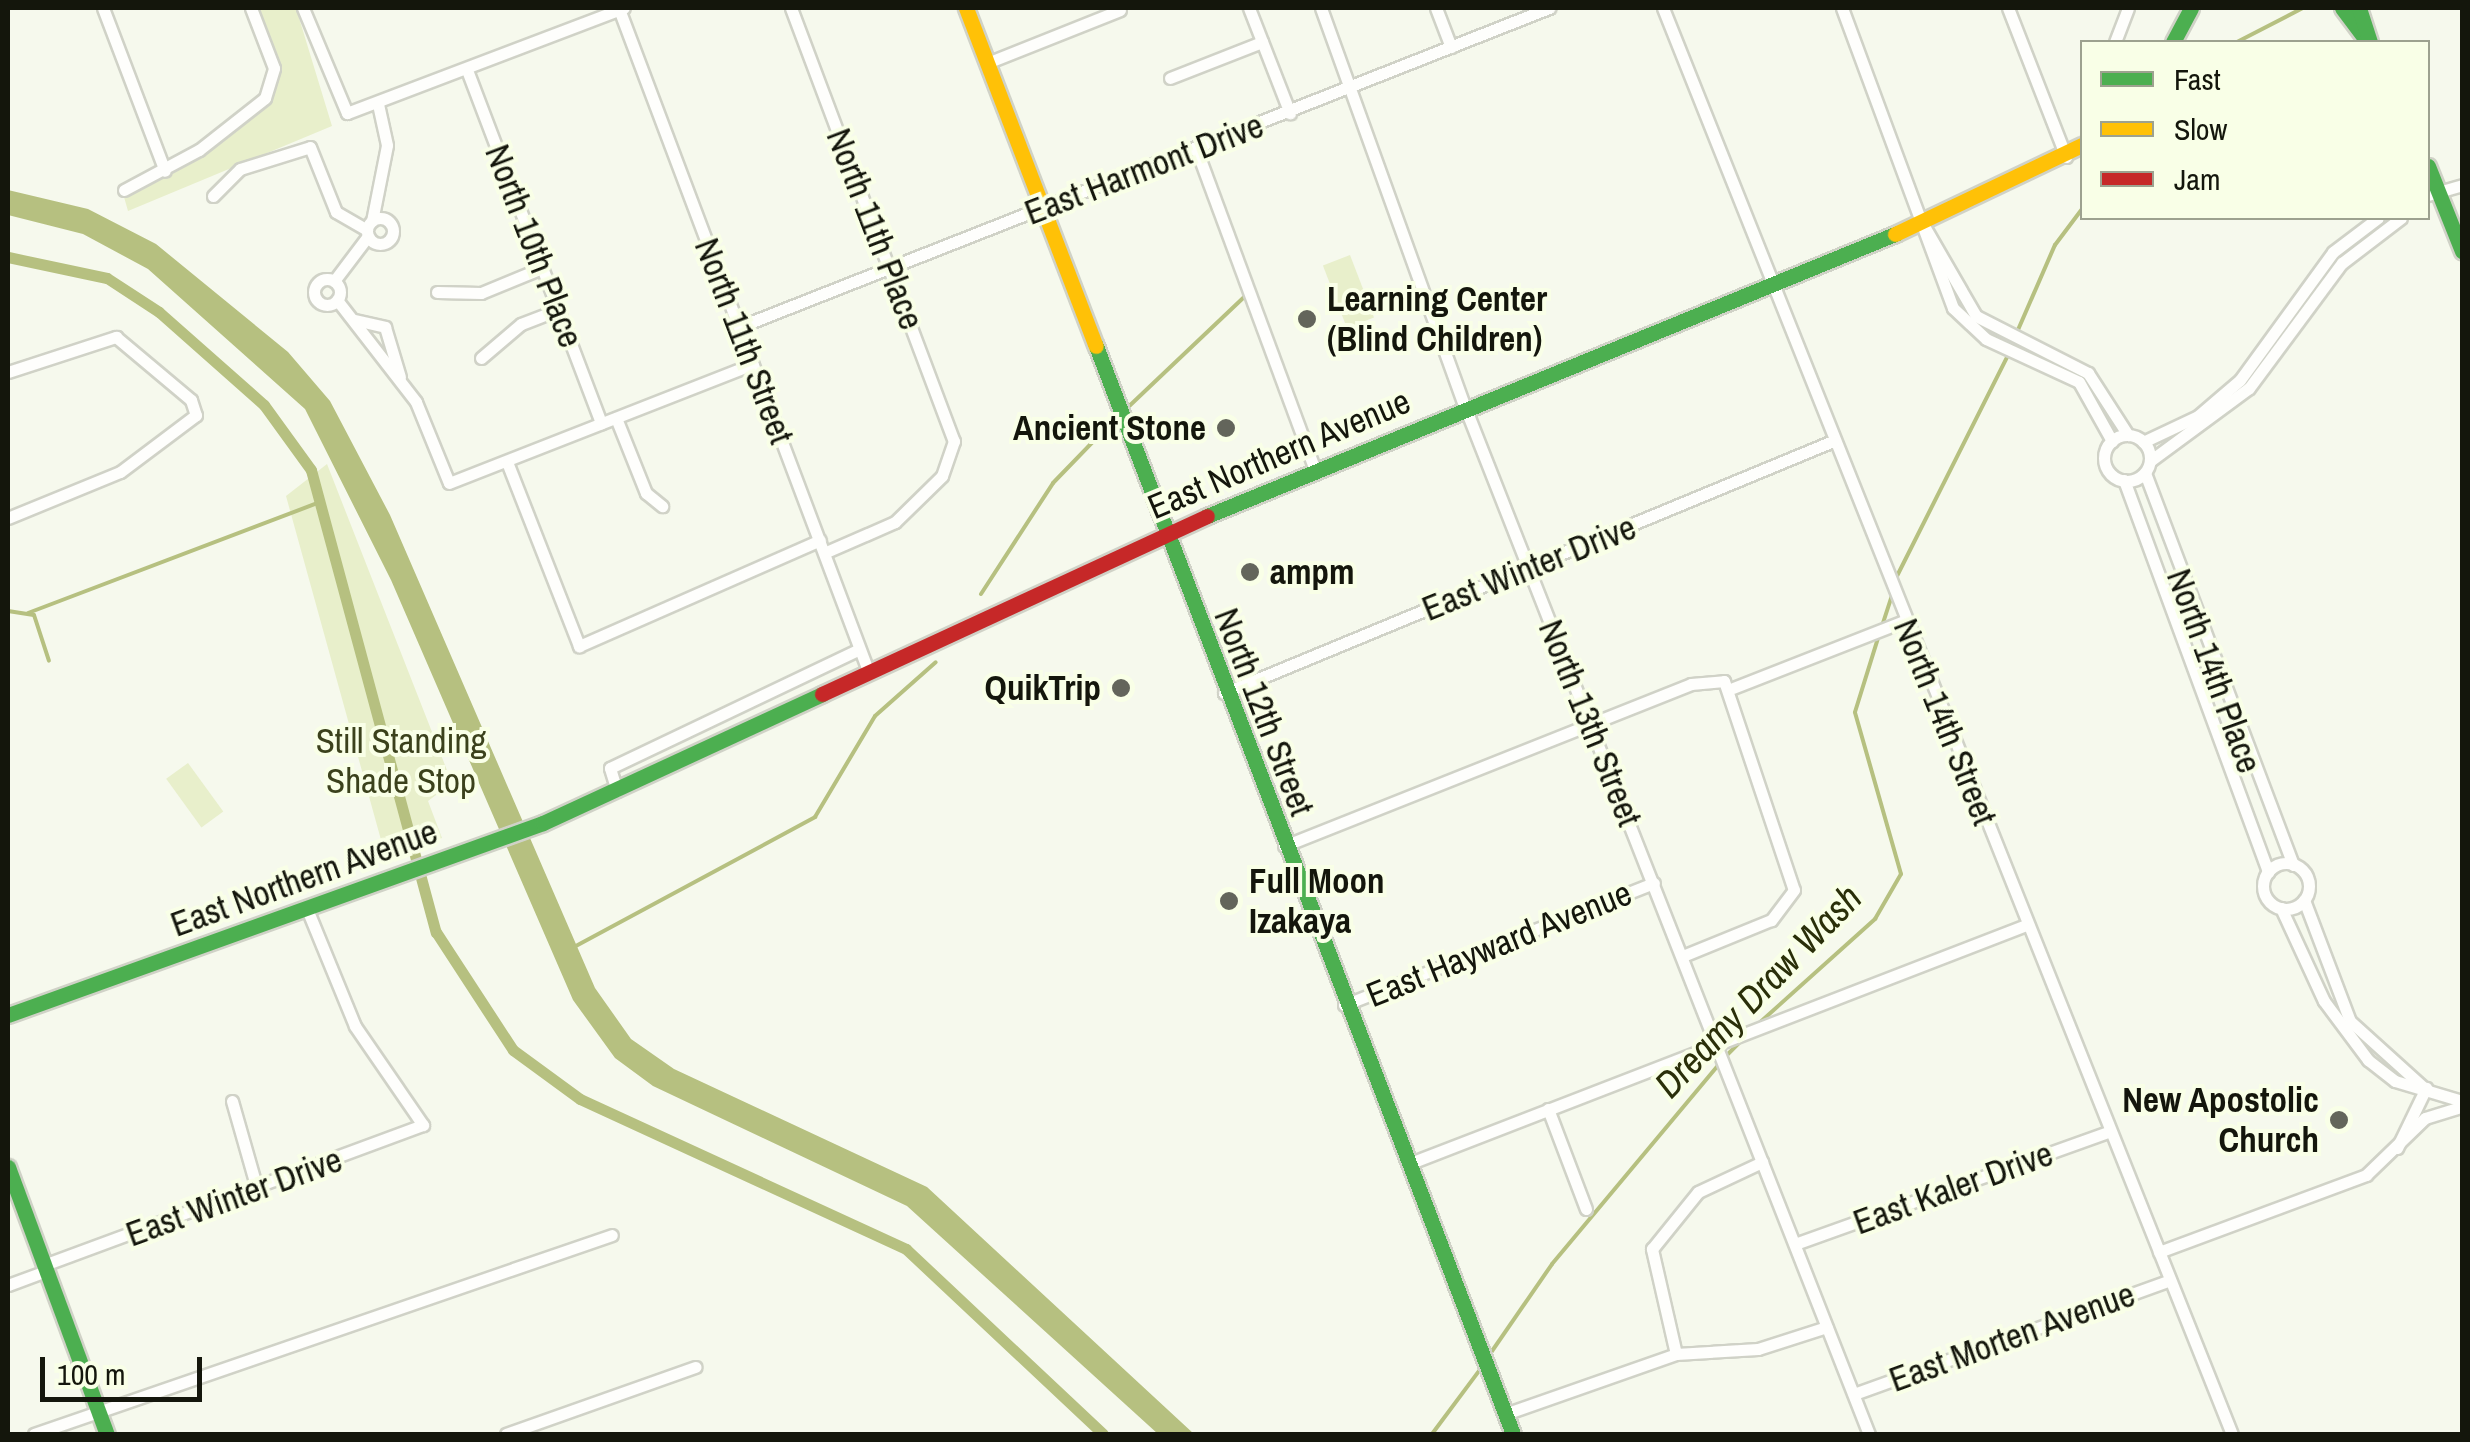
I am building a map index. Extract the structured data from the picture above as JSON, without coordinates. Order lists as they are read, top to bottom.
{
  "streets": {
    "main road": ["East Northern Avenue", "North 12th Street"],
    "street": [
      "East Harmont Drive",
      "North 11th Place",
      "North 10th Place",
      "North 11th Street",
      "East Winter Drive",
      "North 14th Place",
      "North 14th Street",
      "North 13th Street",
      "East Hayward Avenue",
      "East Kaler Drive",
      "East Morten Avenue"
    ]
  },
  "crossings": [
    ["East Harmont Drive", "North 11th Place"],
    ["East Harmont Drive", "North 11th Street"],
    ["East Harmont Drive", "North 12th Street"],
    ["East Harmont Drive", "North 13th Street"],
    ["North 11th Place", "North 11th Street"],
    ["North 11th Street", "East Northern Avenue"],
    ["East Northern Avenue", "East Winter Drive"],
    ["East Northern Avenue", "North 14th Place"],
    ["East Northern Avenue", "North 12th Street"],
    ["East Northern Avenue", "North 14th Street"],
    ["East Northern Avenue", "North 13th Street"],
    ["East Winter Drive", "North 12th Street"],
    ["East Winter Drive", "North 14th Street"],
    ["East Winter Drive", "North 13th Street"],
    ["North 14th Place", "East Morten Avenue"],
    ["North 12th Street", "East Hayward Avenue"],
    ["North 14th Street", "East Kaler Drive"],
    ["North 14th Street", "East Morten Avenue"],
    ["North 13th Street", "East Hayward Avenue"],
    ["North 13th Street", "East Kaler Drive"],
    ["North 13th Street", "East Morten Avenue"]
  ],
  "water": ["Dreamy Draw Wash"],
  "parks": ["Still Standing Shade Stop"],
  "places": [
    "Learning Center (Blind Children)",
    "Ancient Stone",
    "ampm",
    "QuikTrip",
    "Full Moon Izakaya",
    "New Apostolic Church"
  ],
  "legend": ["Fast", "Slow", "Jam"],
  "scale_bar": "100 m"
}
